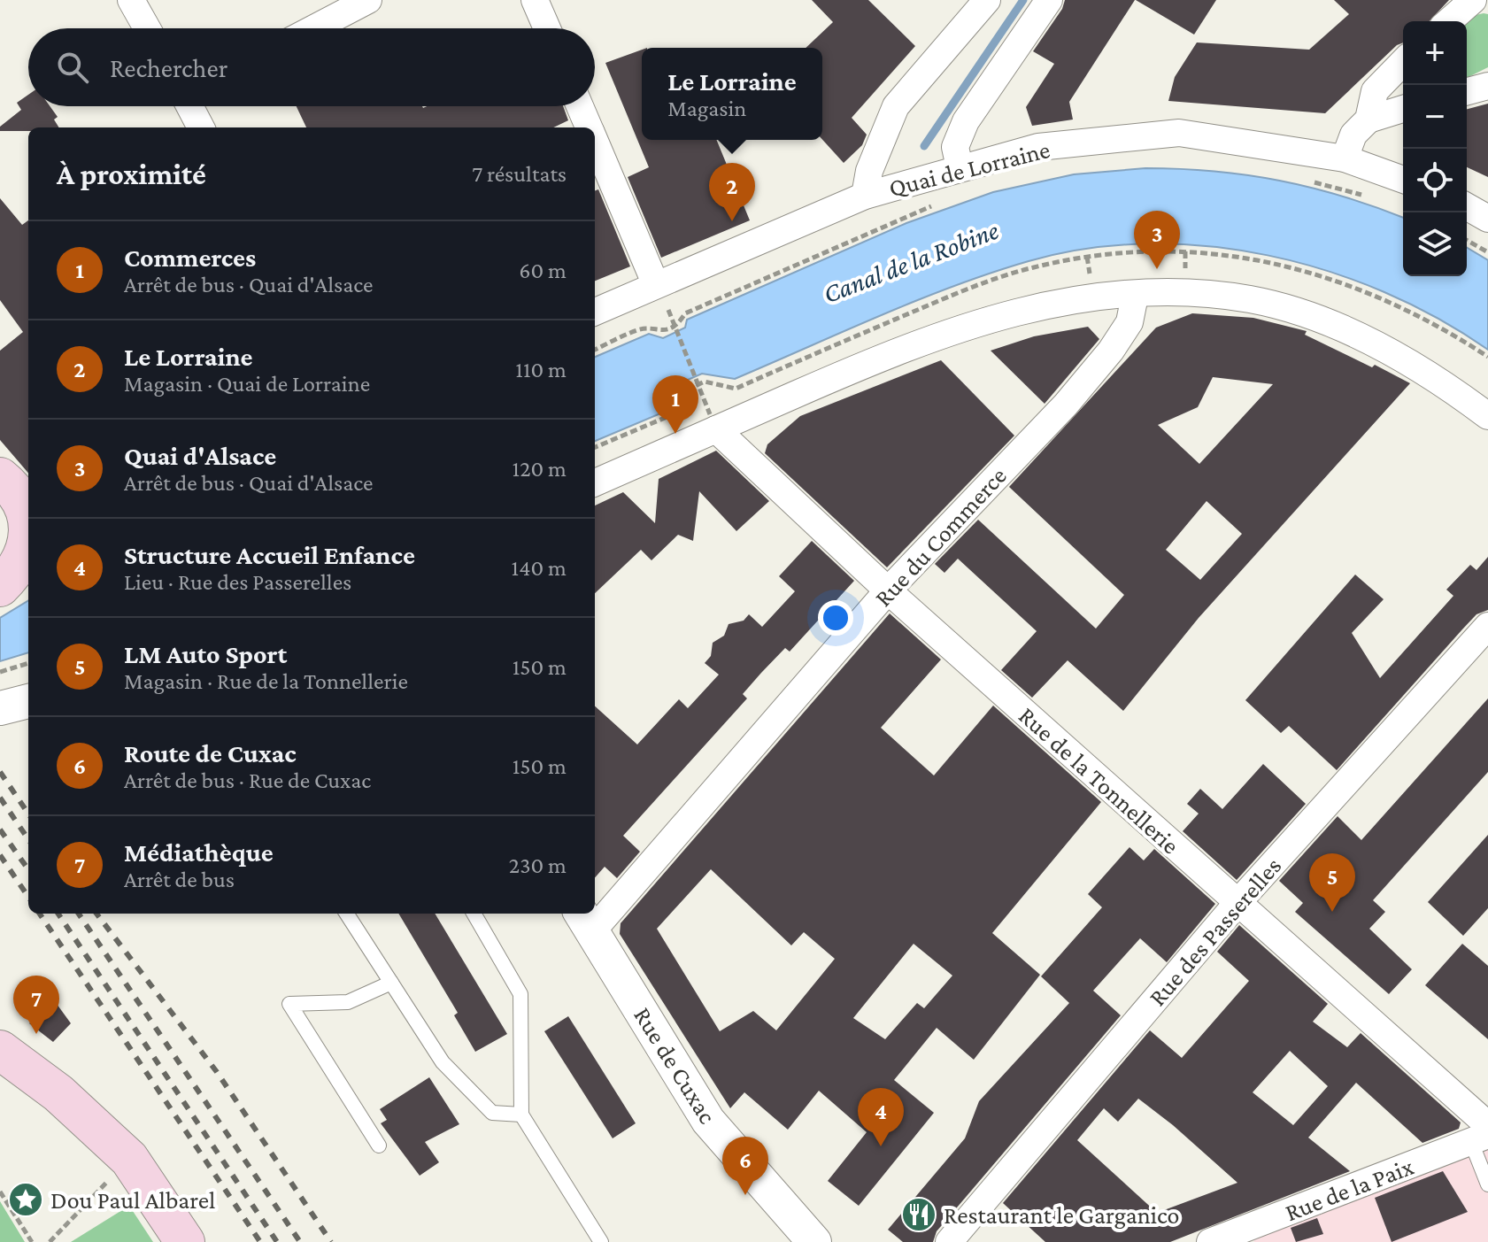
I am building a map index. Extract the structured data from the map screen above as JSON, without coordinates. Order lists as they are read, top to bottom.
{
  "streets": {
    "street": [
      "Quai de Lorraine",
      "Rue du Commerce",
      "Rue de la Tonnellerie",
      "Rue des Passerelles",
      "Rue de Cuxac",
      "Rue de la Paix"
    ]
  },
  "crossings": [
    ["Rue du Commerce", "Rue de la Tonnellerie"],
    ["Rue du Commerce", "Rue de Cuxac"],
    ["Rue de la Tonnellerie", "Rue des Passerelles"],
    ["Rue de la Tonnellerie", "Rue de la Paix"]
  ],
  "water": ["Canal de la Robine"],
  "places": {
    "place": ["Dou Paul Albarel"],
    "restaurant": ["Restaurant le Garganico"]
  },
  "page": {
    "map_buttons": ["+", "−"],
    "search": "Rechercher",
    "popup": ["Le Lorraine", "Magasin"],
    "heading": ["À proximité", "7 résultats"],
    "pins": [
      "2",
      "3",
      "1",
      "5",
      "7",
      "4",
      "6"
    ],
    "list": [
      {
        "mark": "1",
        "name": "Commerces",
        "note": "Arrêt de bus · Quai d'Alsace",
        "value": "60 m"
      },
      {
        "mark": "2",
        "name": "Le Lorraine",
        "note": "Magasin · Quai de Lorraine",
        "value": "110 m"
      },
      {
        "mark": "3",
        "name": "Quai d'Alsace",
        "note": "Arrêt de bus · Quai d'Alsace",
        "value": "120 m"
      },
      {
        "mark": "4",
        "name": "Structure Accueil Enfance",
        "note": "Lieu · Rue des Passerelles",
        "value": "140 m"
      },
      {
        "mark": "5",
        "name": "LM Auto Sport",
        "note": "Magasin · Rue de la Tonnellerie",
        "value": "150 m"
      },
      {
        "mark": "6",
        "name": "Route de Cuxac",
        "note": "Arrêt de bus · Rue de Cuxac",
        "value": "150 m"
      },
      {
        "mark": "7",
        "name": "Médiathèque",
        "note": "Arrêt de bus",
        "value": "230 m"
      }
    ]
  }
}
